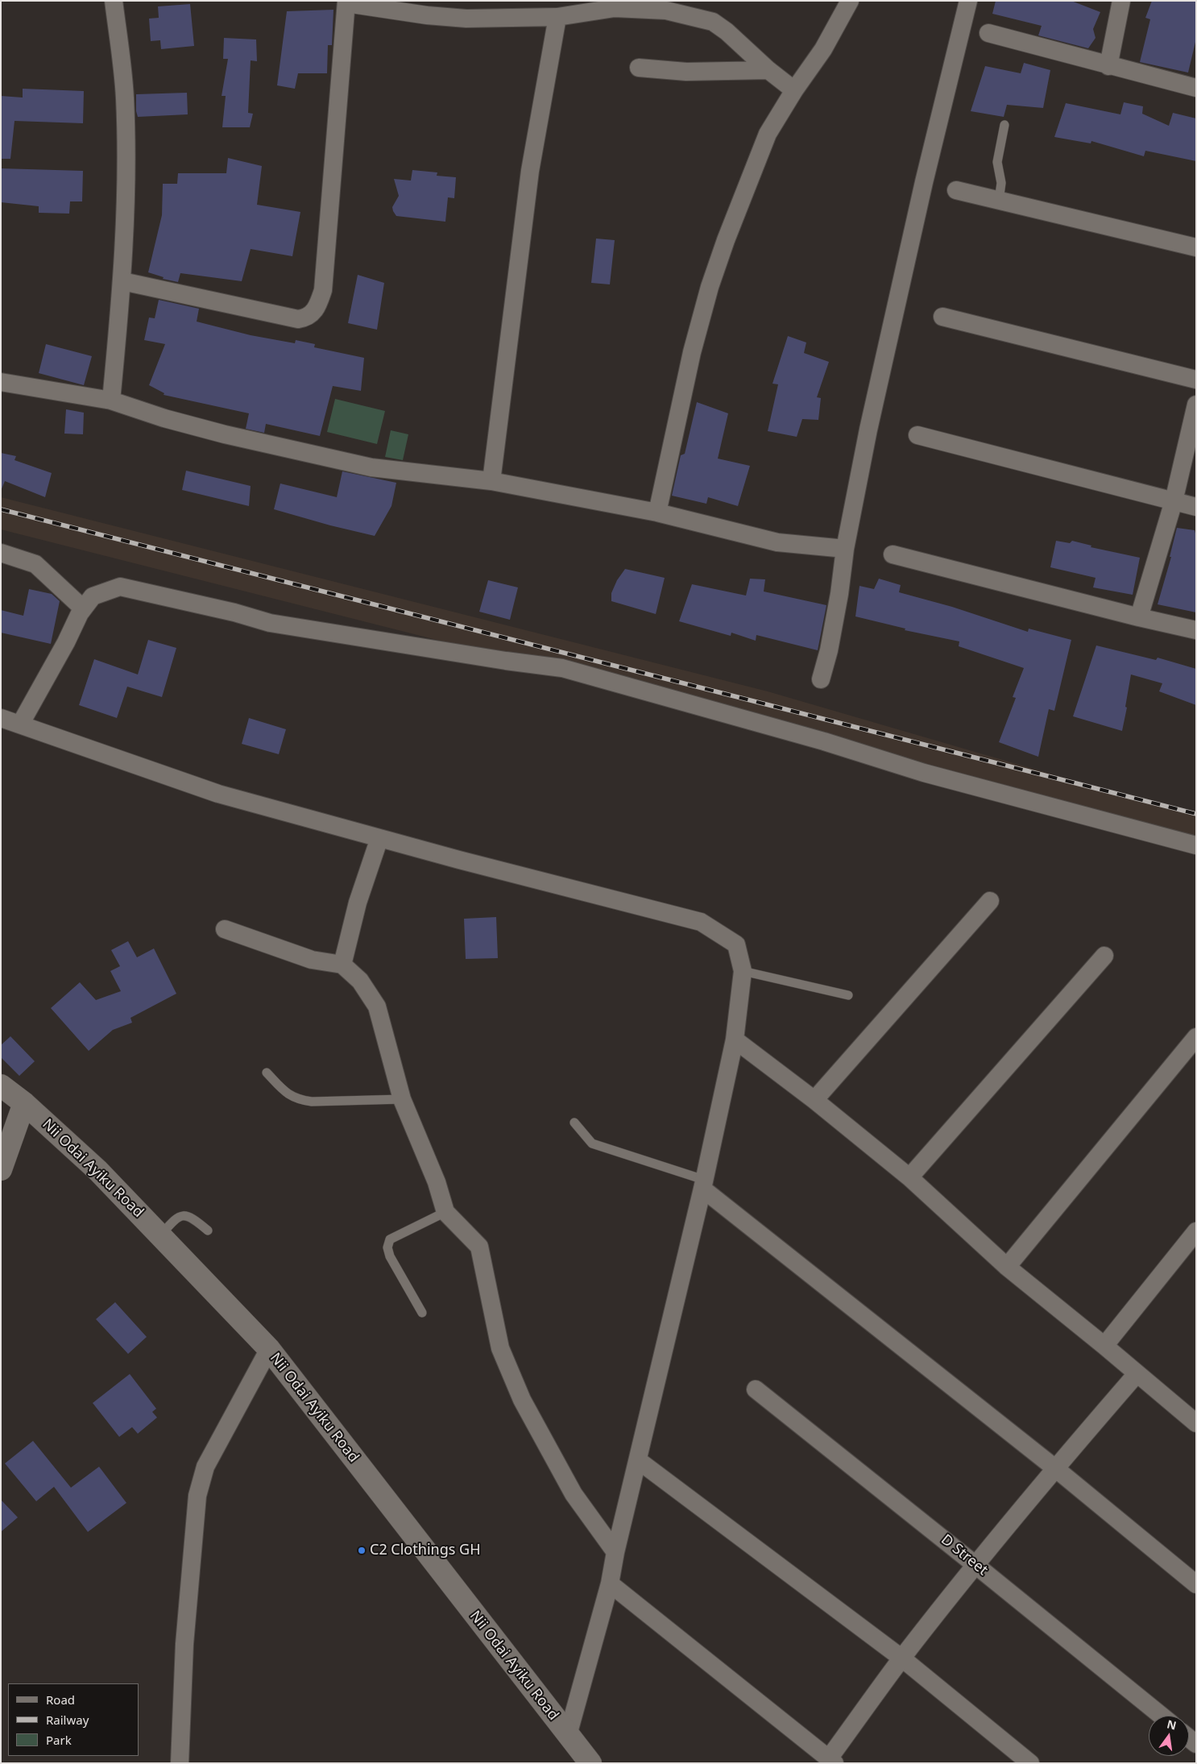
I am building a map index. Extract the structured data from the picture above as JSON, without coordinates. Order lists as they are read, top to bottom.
{
  "streets": {
    "street": ["Nii Odai Ayiku Road", "D Street"]
  },
  "places": ["C2 Clothings GH"],
  "legend": ["Road", "Railway", "Park"],
  "north": "top"
}
